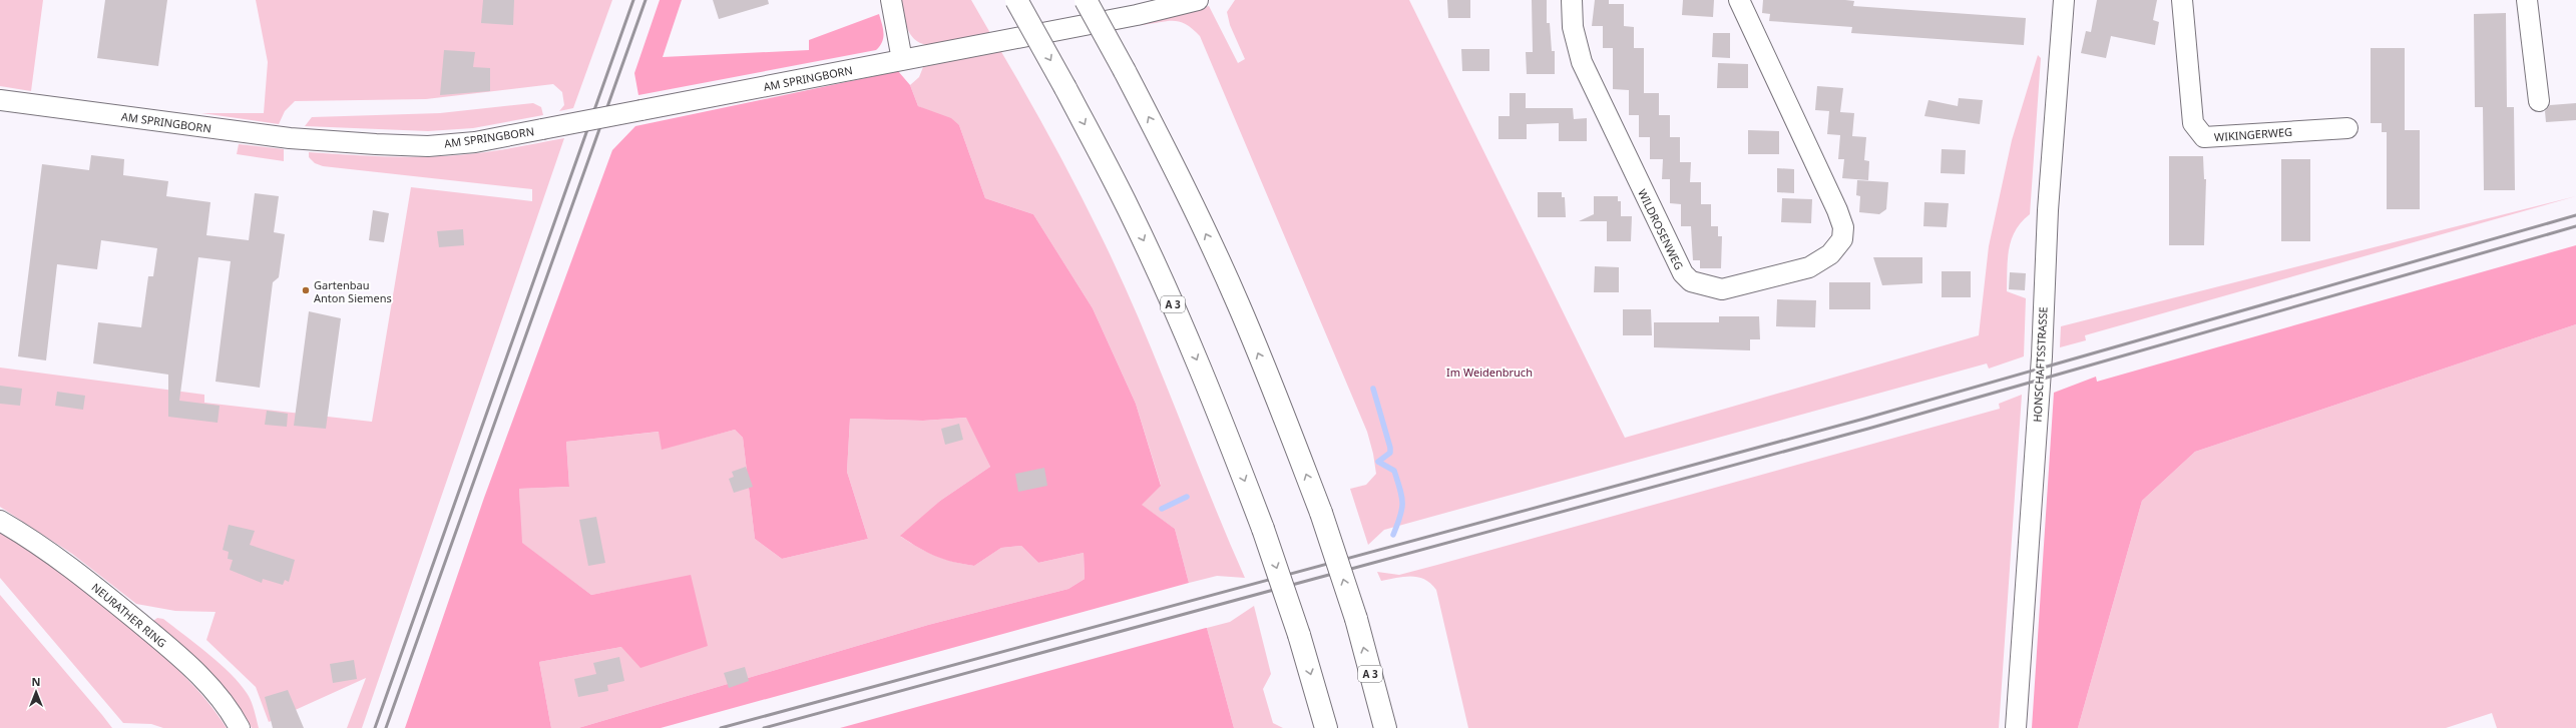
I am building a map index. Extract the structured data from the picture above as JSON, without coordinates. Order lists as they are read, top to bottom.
{
  "streets": {
    "highway": ["A 3"],
    "street": [
      "AM SPRINGBORN",
      "WIKINGERWEG",
      "WILDROSENWEG",
      "HONSCHAFTSSTRASSE",
      "NEURATHER RING"
    ]
  },
  "parks": ["Im Weidenbruch"],
  "places": ["Gartenbau Anton Siemens"],
  "north": "top"
}
